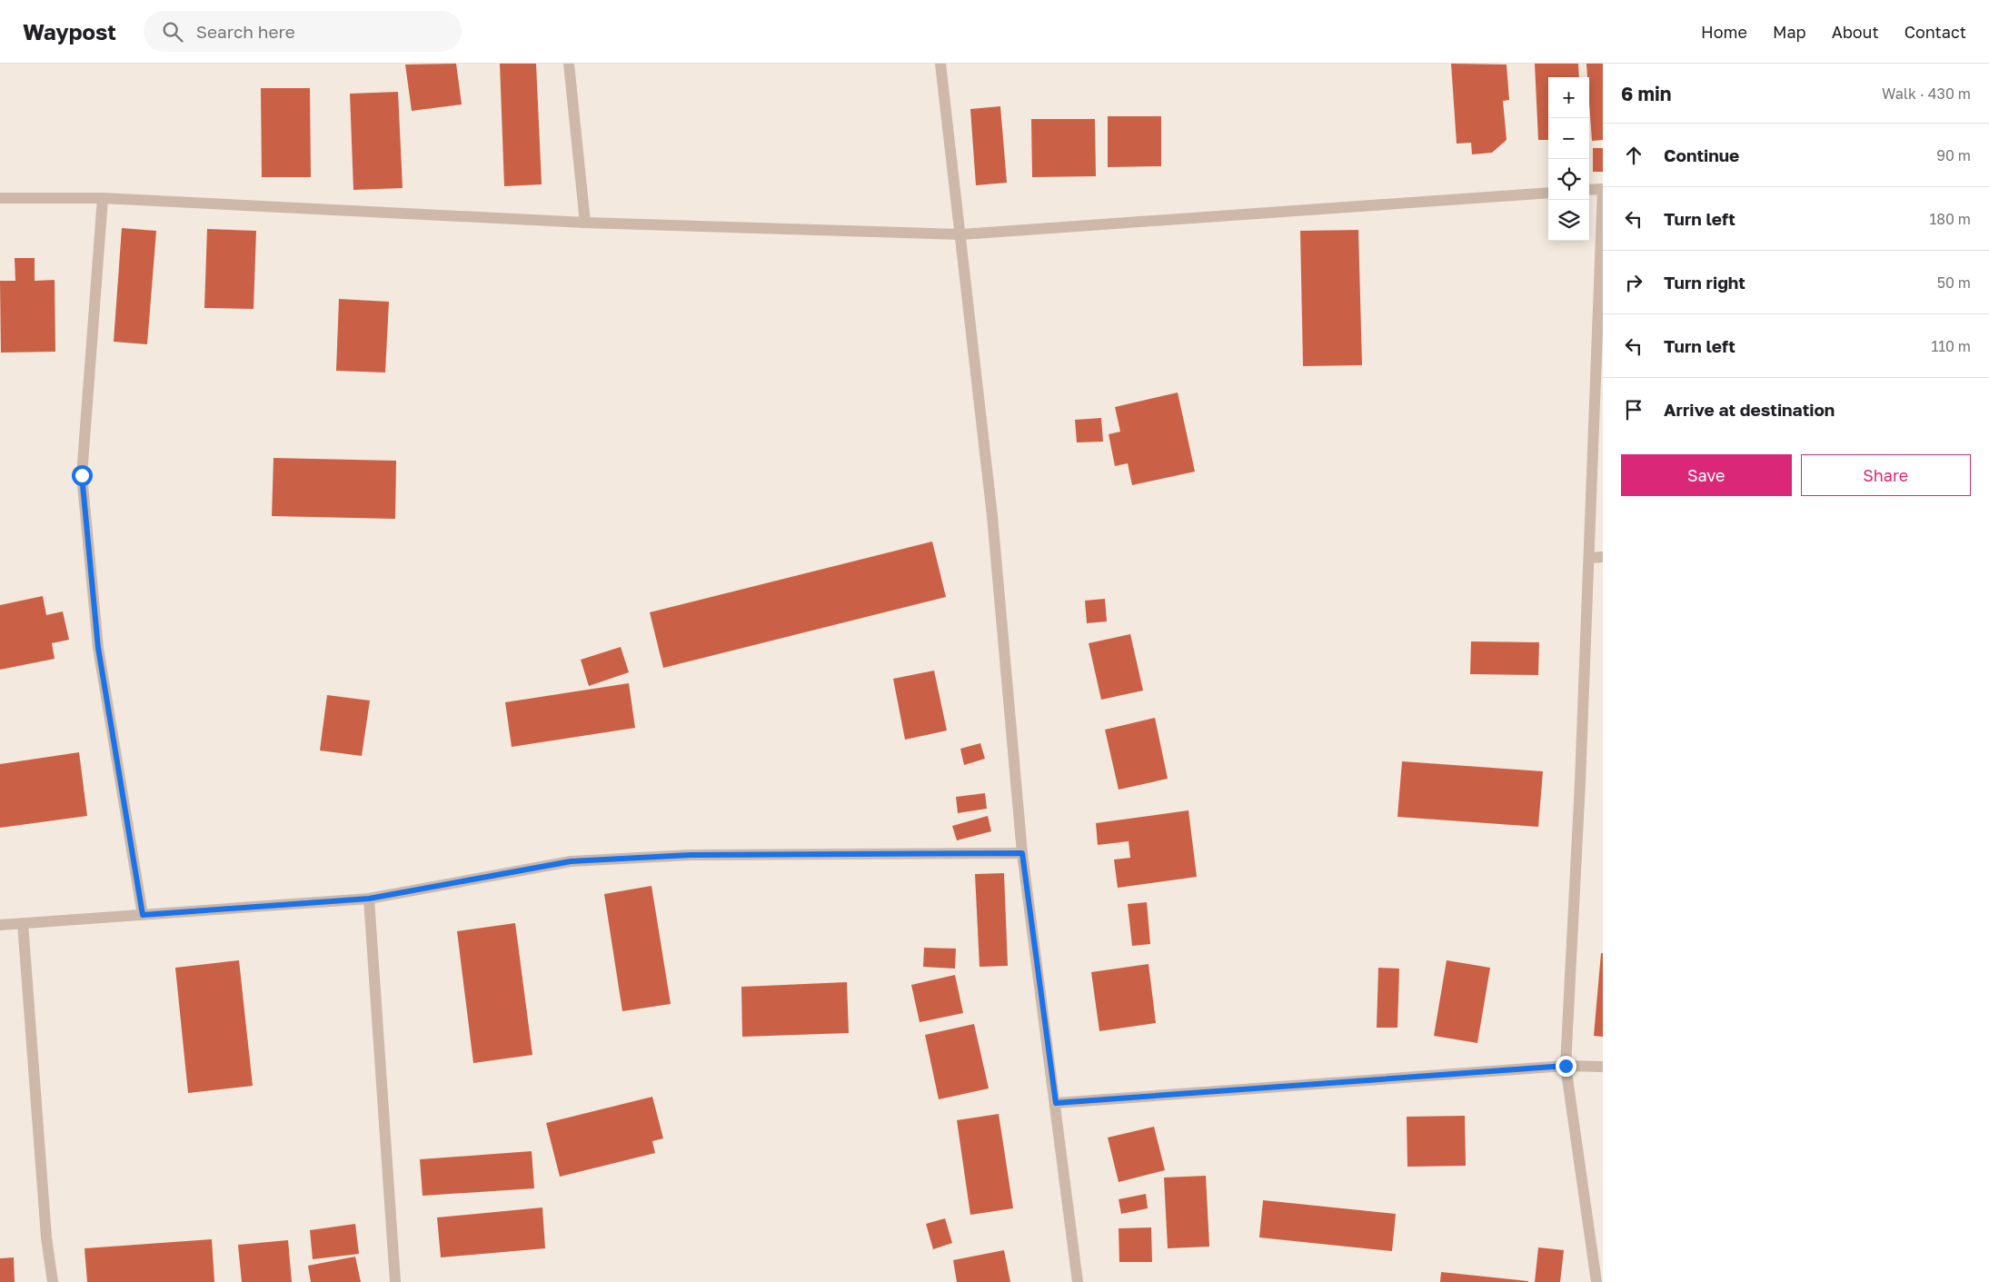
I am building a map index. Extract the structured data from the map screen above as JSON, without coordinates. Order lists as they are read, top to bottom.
{
  "page": {
    "header": "Waypost",
    "search": "Search here",
    "nav": [
      "Home",
      "Map",
      "About",
      "Contact"
    ],
    "heading": ["6 min", "Walk · 430 m"],
    "map_buttons": ["+", "−"],
    "list": [
      ["Continue", "90 m"],
      ["Turn left", "180 m"],
      ["Turn right", "50 m"],
      ["Turn left", "110 m"],
      "Arrive at destination"
    ],
    "buttons": ["Save", "Share"]
  }
}
